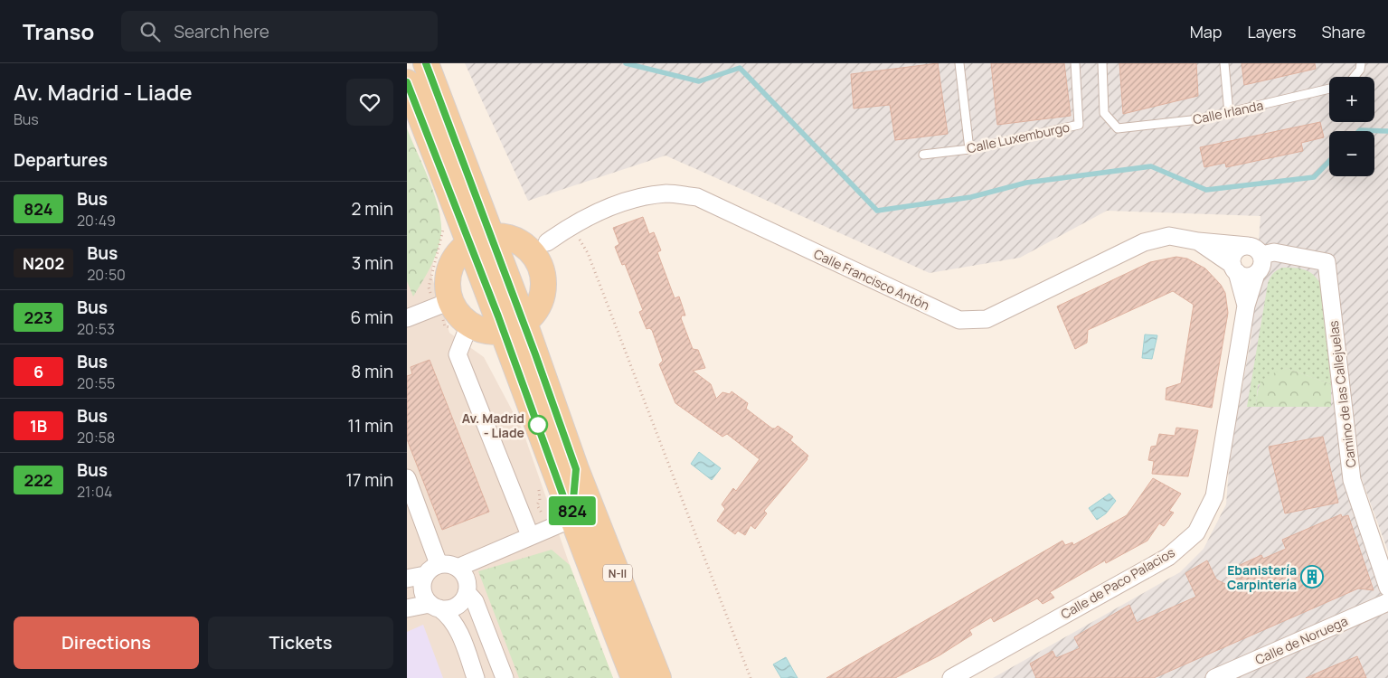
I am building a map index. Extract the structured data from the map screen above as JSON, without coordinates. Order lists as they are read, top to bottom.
{
  "streets": {
    "main road": ["N-II"],
    "street": [
      "Calle Francisco Antón",
      "Camino de las Callejuelas",
      "Calle de Paco Palacios",
      "Calle de Noruega"
    ],
    "lane": ["Calle Irlanda", "Calle Luxemburgo"]
  },
  "crossings": [
    ["Calle Francisco Antón", "Camino de las Callejuelas"],
    ["Calle Francisco Antón", "Calle de Paco Palacios"],
    ["Camino de las Callejuelas", "Calle de Paco Palacios"]
  ],
  "places": {
    "other": ["Av. Madrid - Liade"],
    "building": ["Ebanistería Carpintería"]
  },
  "lines": ["bus line 824"],
  "page": {
    "header": "Transo",
    "search": "Search here",
    "nav": ["Map", "Layers", "Share"],
    "heading": [
      ["Av. Madrid - Liade", "Bus"],
      "Departures"
    ],
    "on_map": "824",
    "map_buttons": ["+", "−"],
    "list": [
      {
        "mark": "824",
        "name": "Bus",
        "note": "20:49",
        "value": "2 min"
      },
      {
        "mark": "N202",
        "name": "Bus",
        "note": "20:50",
        "value": "3 min"
      },
      {
        "mark": "223",
        "name": "Bus",
        "note": "20:53",
        "value": "6 min"
      },
      {
        "mark": "6",
        "name": "Bus",
        "note": "20:55",
        "value": "8 min"
      },
      {
        "mark": "1B",
        "name": "Bus",
        "note": "20:58",
        "value": "11 min"
      },
      {
        "mark": "222",
        "name": "Bus",
        "note": "21:04",
        "value": "17 min"
      }
    ],
    "buttons": ["Directions", "Tickets"]
  }
}
